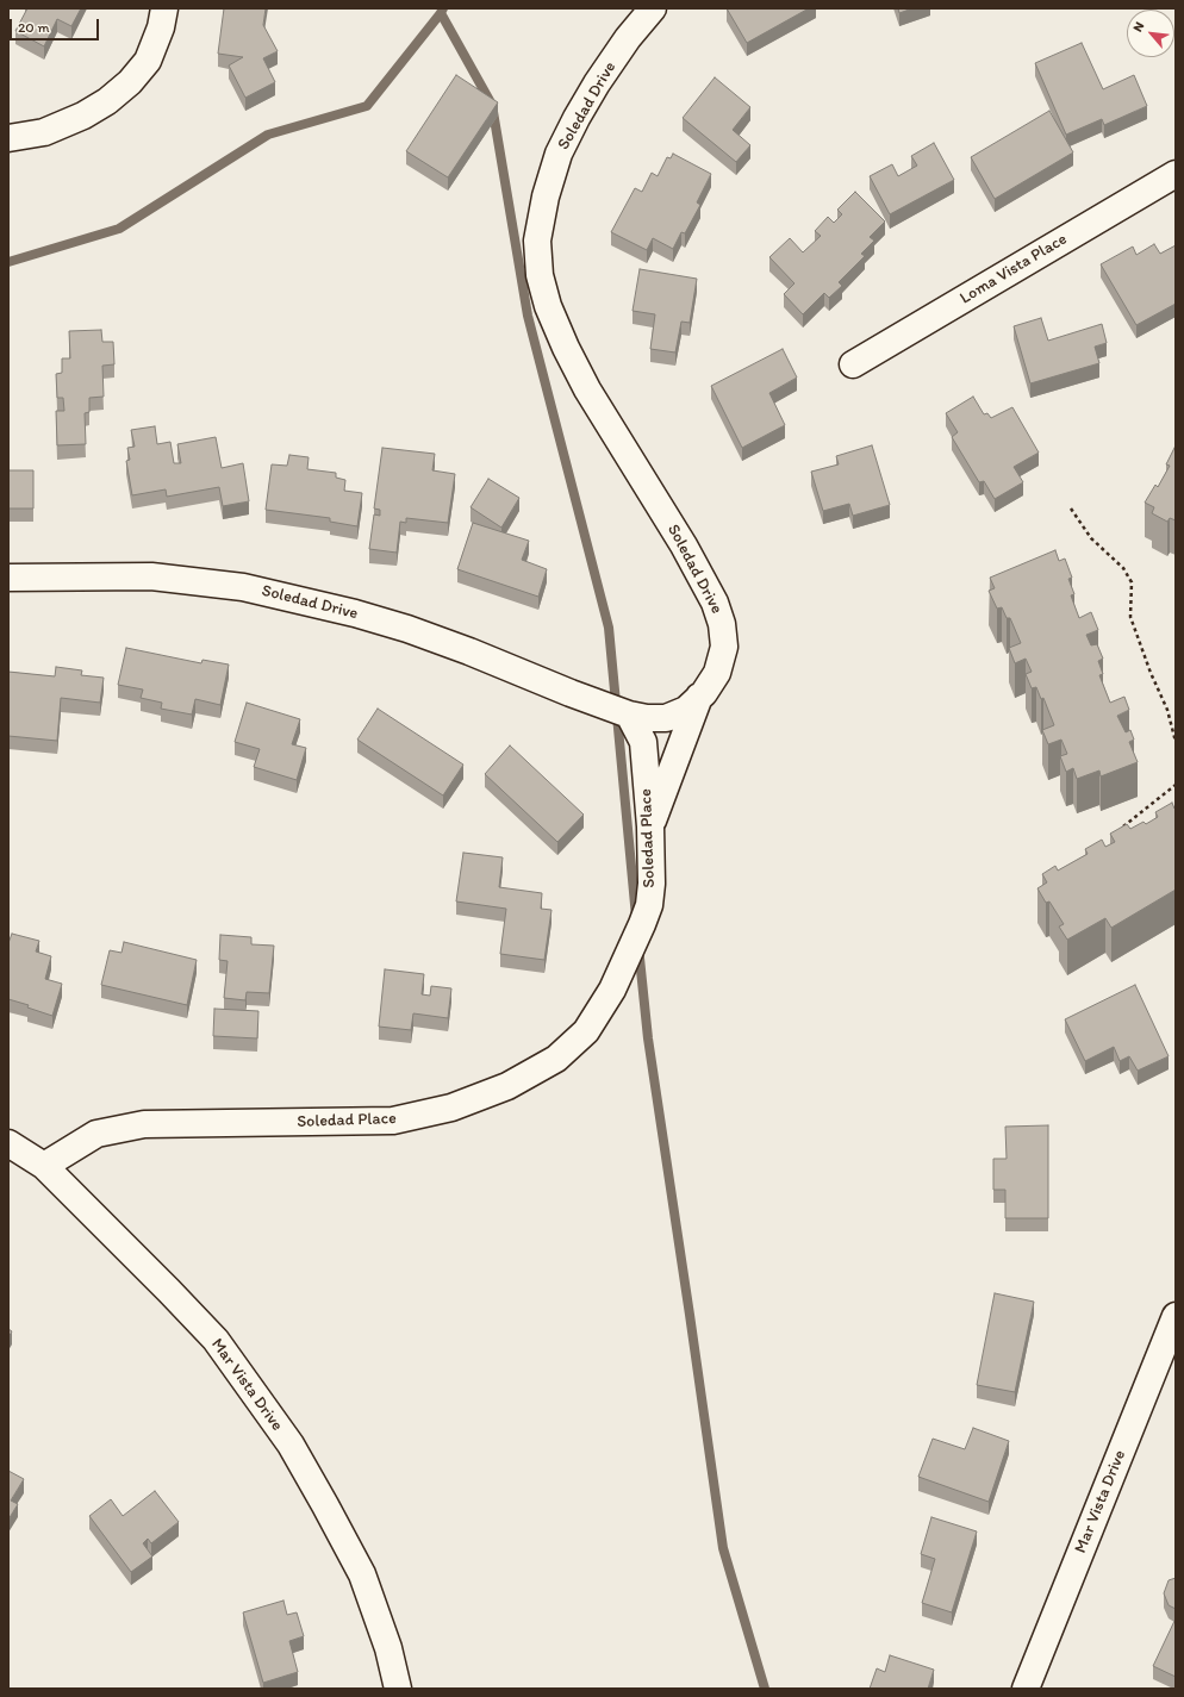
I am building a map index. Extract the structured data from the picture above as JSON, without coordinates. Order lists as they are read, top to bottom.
{
  "streets": {
    "street": [
      "Soledad Drive",
      "Loma Vista Place",
      "Soledad Place",
      "Mar Vista Drive"
    ]
  },
  "crossings": [
    ["Soledad Drive", "Soledad Place"],
    ["Soledad Place", "Mar Vista Drive"]
  ],
  "scale_bar": "20 m",
  "north": "top left"
}
